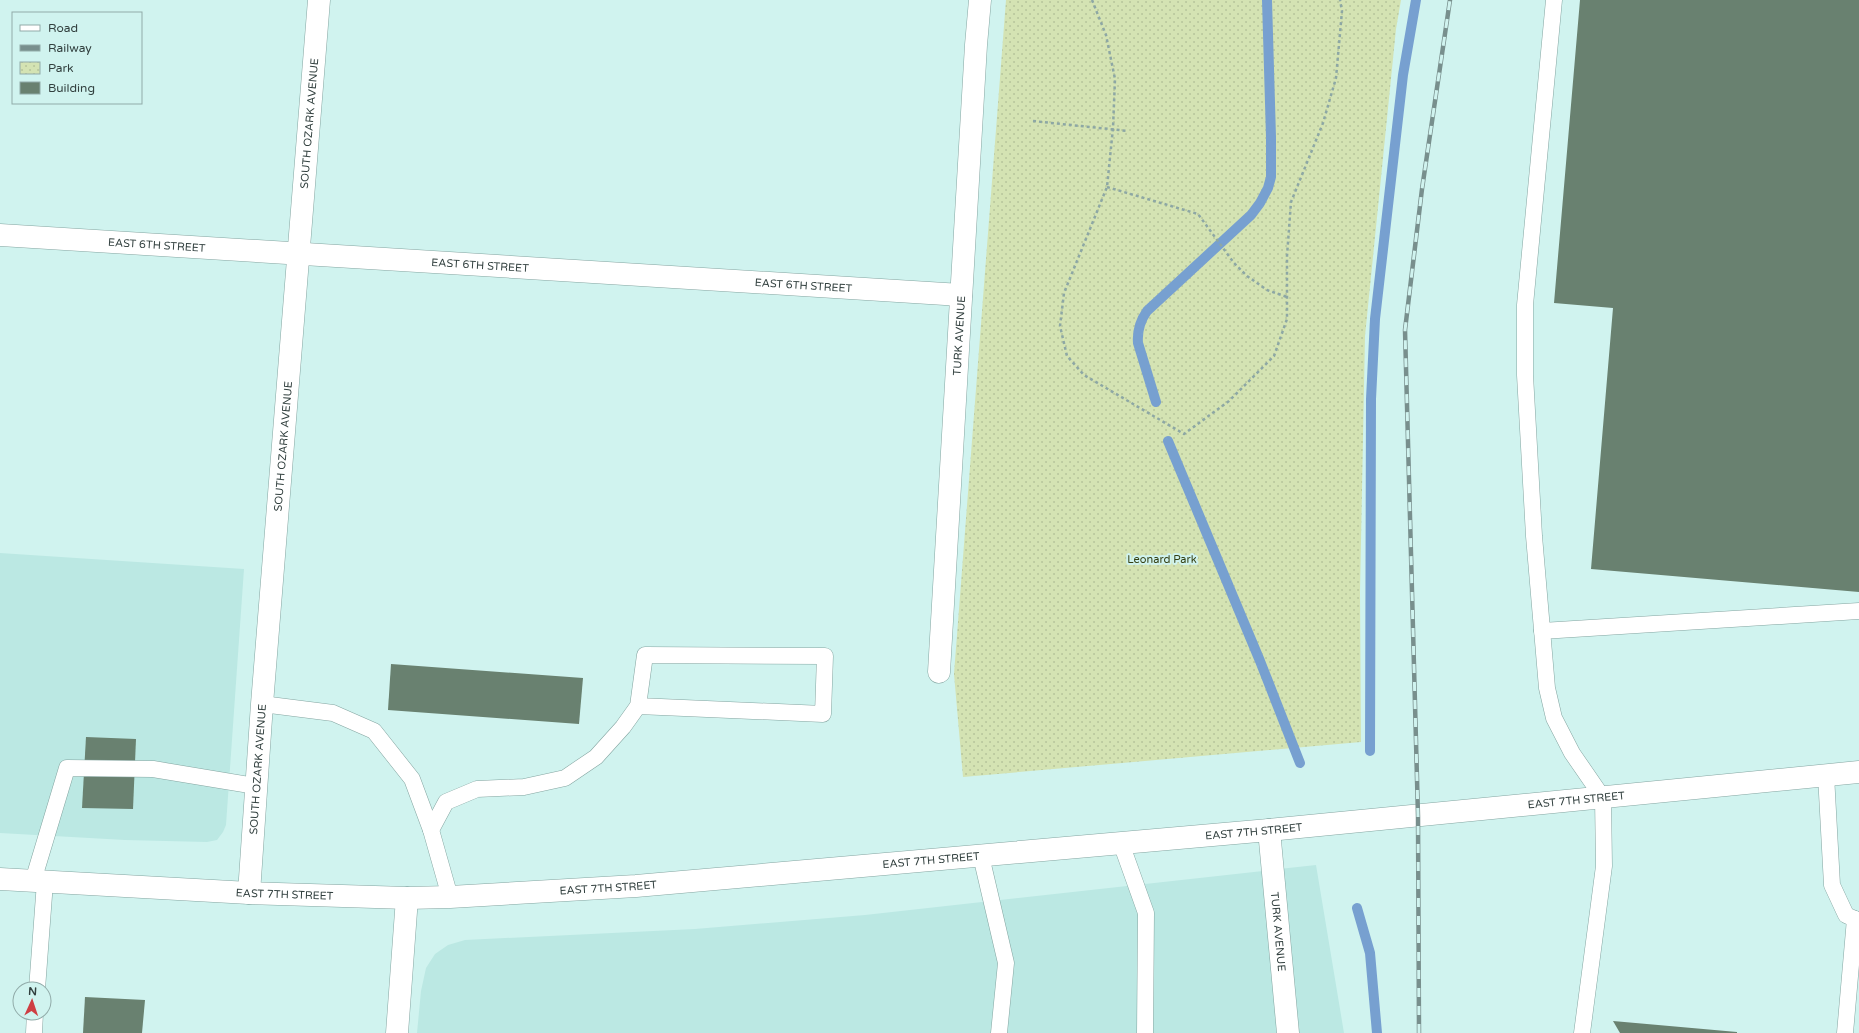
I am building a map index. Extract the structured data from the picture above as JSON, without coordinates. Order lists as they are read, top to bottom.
{
  "streets": {
    "street": [
      "SOUTH OZARK AVENUE",
      "EAST 6TH STREET",
      "TURK AVENUE",
      "EAST 7TH STREET"
    ]
  },
  "crossings": [
    ["SOUTH OZARK AVENUE", "EAST 6TH STREET"],
    ["SOUTH OZARK AVENUE", "EAST 7TH STREET"],
    ["EAST 6TH STREET", "TURK AVENUE"],
    ["TURK AVENUE", "EAST 7TH STREET"]
  ],
  "parks": ["Leonard Park"],
  "legend": [
    "Road",
    "Railway",
    "Park",
    "Building"
  ],
  "north": "top"
}
